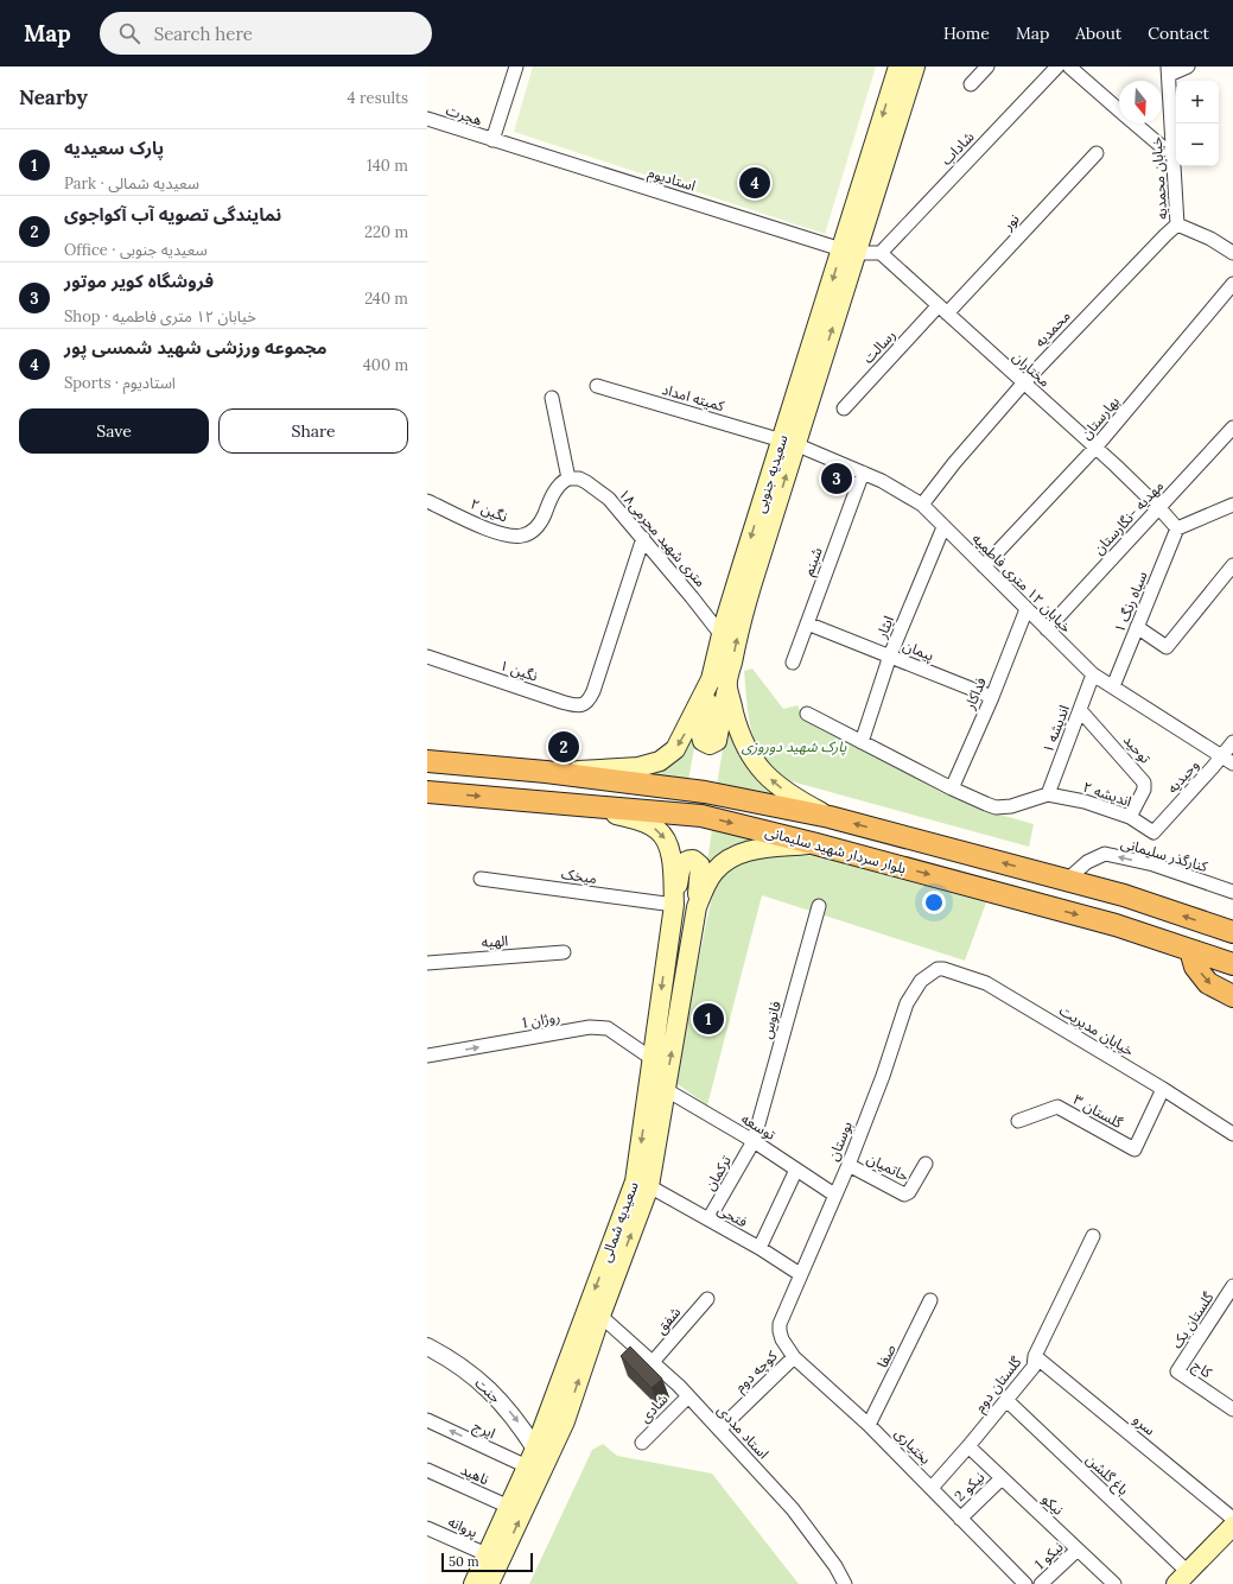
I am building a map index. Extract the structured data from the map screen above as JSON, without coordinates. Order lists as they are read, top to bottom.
{
  "streets": {
    "highway": ["بلوار سردار شهید سلیمانی"],
    "main road": ["سعیدیه جنوبی", "سعیدیه شمالی"],
    "street": [
      "هجرت",
      "شاداب",
      "خیابان محمدیه",
      "استادیوم",
      "نور",
      "محمدیه",
      "رسالت",
      "مختاران",
      "کمیته امداد",
      "بهارستان",
      "نگین ۲",
      "مهدیه -نگارستان",
      "۱۸متری شهید محرمی",
      "شبنم",
      "خیابان ۱۲ متری فاطمیه",
      "سیاه رنگ ۱",
      "ایثار",
      "پیمان",
      "نگین ۱",
      "فداکار",
      "اندیشه ۱",
      "توحید",
      "وحیدیه",
      "اندیشه ۲",
      "کنارگذر سلیمانی",
      "میخک",
      "الهیه",
      "روژان 1",
      "فانوس",
      "خیابان مدیریت",
      "گلستان ۳",
      "توسعه",
      "بوستان",
      "حاتمیان",
      "ترکمان",
      "فتحی",
      "شفق",
      "گلستان یک",
      "صفا",
      "کاج",
      "کوچه دوم",
      "گلستان دوم",
      "جنت",
      "شادی",
      "سرو",
      "ایرج",
      "استاد مددی",
      "بختیاری",
      "ناهید",
      "باغ گلشن",
      "نیکو 2",
      "نیکو",
      "پروانه",
      "نیکو 1"
    ]
  },
  "crossings": [
    ["هجرت", "استادیوم"],
    ["شاداب", "مختاران"],
    ["خیابان محمدیه", "محمدیه"],
    ["استادیوم", "سعیدیه جنوبی"],
    ["نور", "رسالت"],
    ["نور", "مختاران"],
    ["محمدیه", "مختاران"],
    ["محمدیه", "خیابان ۱۲ متری فاطمیه"],
    ["رسالت", "مختاران"],
    ["مختاران", "بهارستان"],
    ["مختاران", "مهدیه -نگارستان"],
    ["مختاران", "سیاه رنگ ۱"],
    ["کمیته امداد", "سعیدیه جنوبی"],
    ["کمیته امداد", "خیابان ۱۲ متری فاطمیه"],
    ["بهارستان", "خیابان ۱۲ متری فاطمیه"],
    ["سعیدیه جنوبی", "۱۸متری شهید محرمی"],
    ["سعیدیه جنوبی", "خیابان ۱۲ متری فاطمیه"],
    ["سعیدیه جنوبی", "بلوار سردار شهید سلیمانی"],
    ["نگین ۲", "۱۸متری شهید محرمی"],
    ["مهدیه -نگارستان", "خیابان ۱۲ متری فاطمیه"],
    ["۱۸متری شهید محرمی", "نگین ۱"],
    ["شبنم", "خیابان ۱۲ متری فاطمیه"],
    ["شبنم", "پیمان"],
    ["خیابان ۱۲ متری فاطمیه", "سیاه رنگ ۱"],
    ["خیابان ۱۲ متری فاطمیه", "ایثار"],
    ["خیابان ۱۲ متری فاطمیه", "فداکار"],
    ["خیابان ۱۲ متری فاطمیه", "اندیشه ۱"],
    ["خیابان ۱۲ متری فاطمیه", "وحیدیه"],
    ["ایثار", "پیمان"],
    ["پیمان", "فداکار"],
    ["اندیشه ۱", "توحید"],
    ["اندیشه ۱", "اندیشه ۲"],
    ["توحید", "اندیشه ۲"],
    ["وحیدیه", "اندیشه ۲"],
    ["بلوار سردار شهید سلیمانی", "کنارگذر سلیمانی"],
    ["بلوار سردار شهید سلیمانی", "سعیدیه شمالی"],
    ["میخک", "سعیدیه شمالی"],
    ["روژان 1", "سعیدیه شمالی"],
    ["فانوس", "توسعه"],
    ["فانوس", "ترکمان"],
    ["خیابان مدیریت", "گلستان ۳"],
    ["خیابان مدیریت", "بوستان"],
    ["توسعه", "بوستان"],
    ["توسعه", "ترکمان"],
    ["توسعه", "سعیدیه شمالی"],
    ["بوستان", "حاتمیان"],
    ["بوستان", "فتحی"],
    ["بوستان", "بختیاری"],
    ["ترکمان", "فتحی"],
    ["فتحی", "سعیدیه شمالی"],
    ["سعیدیه شمالی", "جنت"],
    ["سعیدیه شمالی", "ایرج"],
    ["سعیدیه شمالی", "استاد مددی"],
    ["سعیدیه شمالی", "ناهید"],
    ["سعیدیه شمالی", "پروانه"],
    ["شفق", "استاد مددی"],
    ["گلستان یک", "کاج"],
    ["صفا", "بختیاری"],
    ["کوچه دوم", "استاد مددی"],
    ["کوچه دوم", "بختیاری"],
    ["گلستان دوم", "سرو"],
    ["گلستان دوم", "بختیاری"],
    ["گلستان دوم", "باغ گلشن"],
    ["گلستان دوم", "نیکو"],
    ["شادی", "استاد مددی"],
    ["بختیاری", "نیکو 2"],
    ["نیکو 2", "نیکو"],
    ["نیکو", "نیکو 1"]
  ],
  "one_way": [
    "کنارگذر سلیمانی",
    "روژان 1",
    "جنت",
    "ایرج"
  ],
  "parks": ["پارک شهید دوروزی"],
  "scale_bar": "50 m",
  "north": "bottom",
  "page": {
    "header": "Map",
    "search": "Search here",
    "nav": [
      "Home",
      "Map",
      "About",
      "Contact"
    ],
    "heading": ["Nearby", "4 results"],
    "map_buttons": ["+", "−"],
    "list": [
      {
        "mark": "1",
        "name": "پارک سعیدیه",
        "note": "Park · سعیدیه شمالی",
        "value": "140 m"
      },
      {
        "mark": "2",
        "name": "نمایندگی تصویه آب آکواجوی",
        "note": "Office · سعیدیه جنوبی",
        "value": "220 m"
      },
      {
        "mark": "3",
        "name": "فروشگاه کویر موتور",
        "note": "Shop · خیابان ۱۲ متری فاطمیه",
        "value": "240 m"
      },
      {
        "mark": "4",
        "name": "مجموعه ورزشی شهید شمسی پور",
        "note": "Sports · استادیوم",
        "value": "400 m"
      }
    ],
    "pins": [
      "4",
      "3",
      "2",
      "1"
    ],
    "buttons": ["Save", "Share"],
    "scale": "50 m"
  }
}
